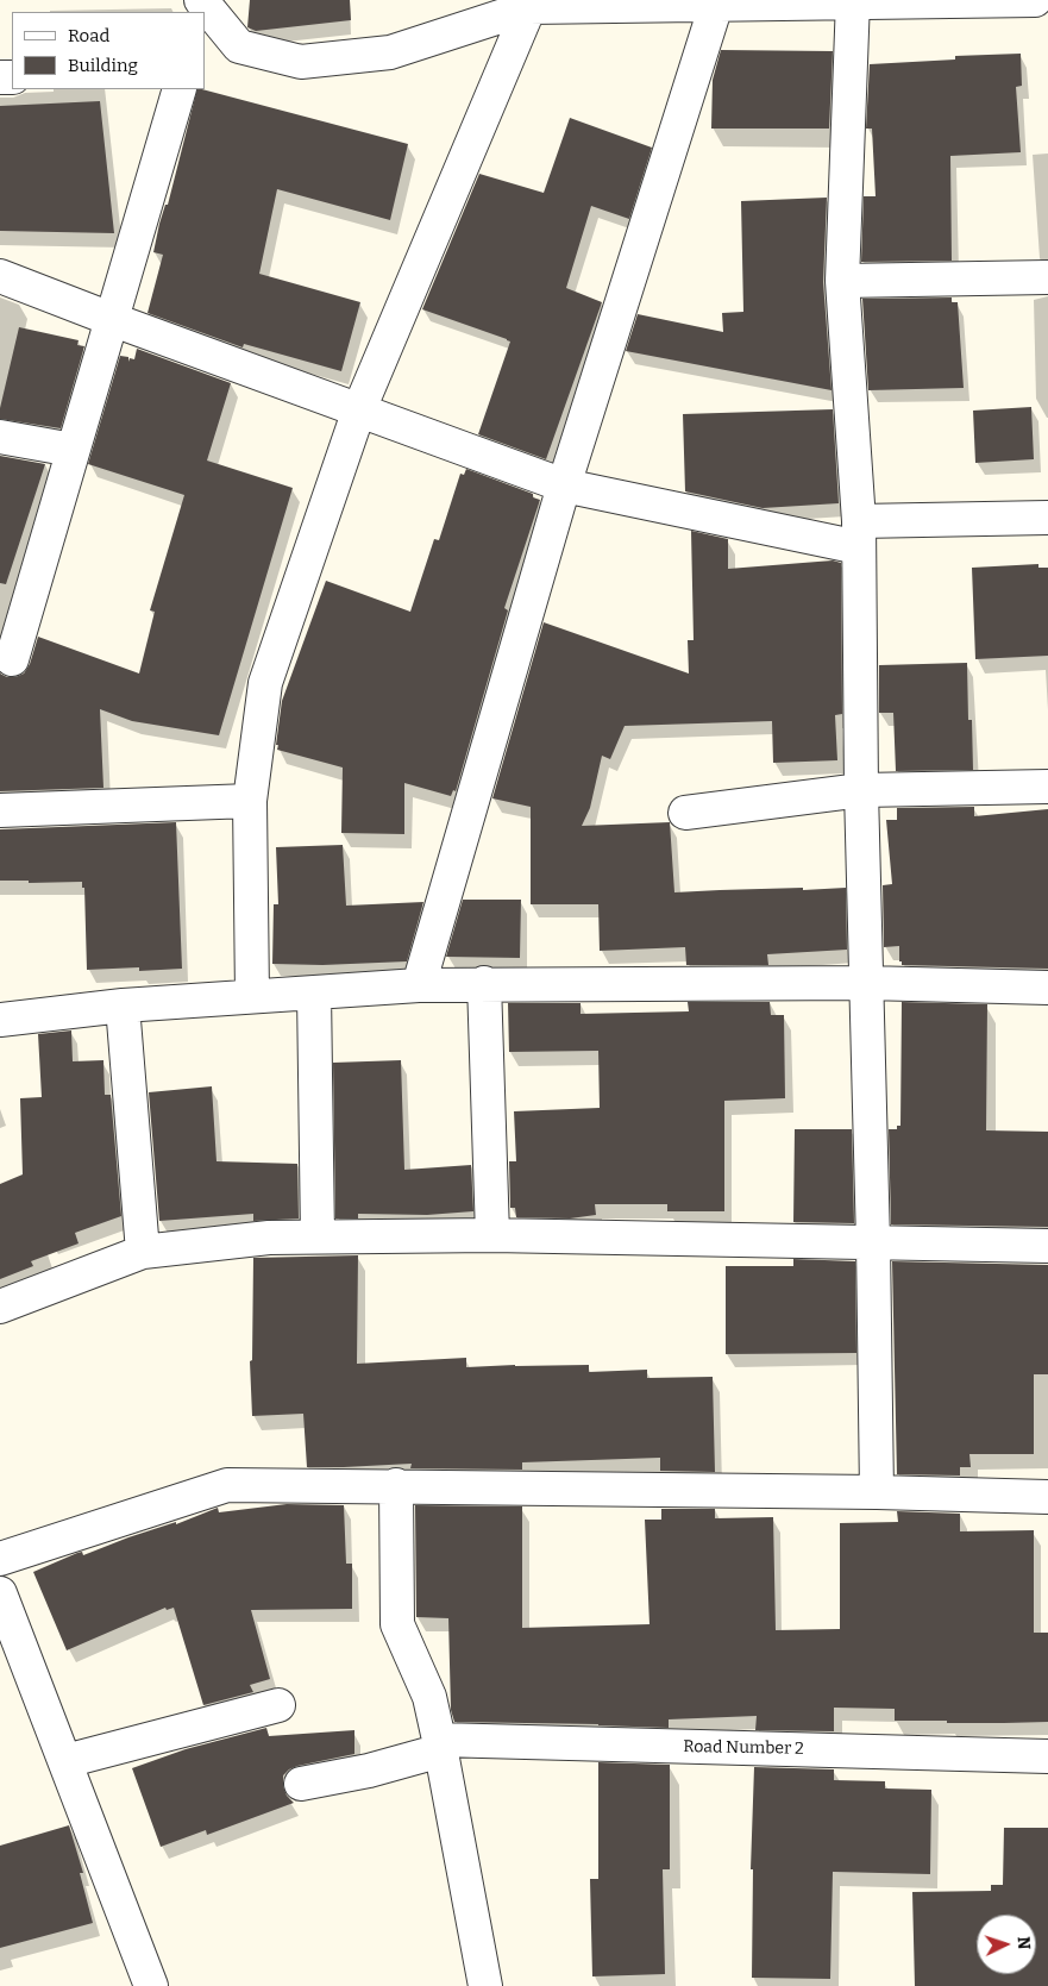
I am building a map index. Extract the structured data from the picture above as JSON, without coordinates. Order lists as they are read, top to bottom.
{
  "streets": {
    "street": ["Road Number 2"]
  },
  "legend": ["Road", "Building"],
  "north": "right"
}
